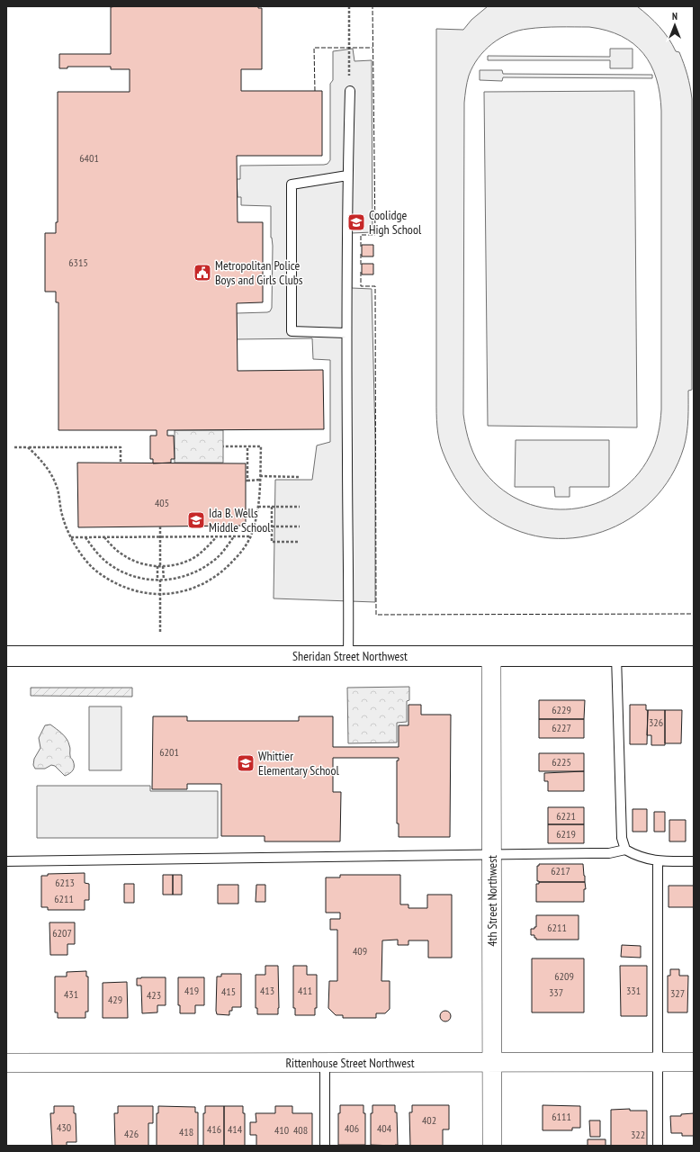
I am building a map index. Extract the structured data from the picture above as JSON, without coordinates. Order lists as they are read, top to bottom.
{
  "streets": {
    "street": ["Sheridan Street Northwest", "4th Street Northwest", "Rittenhouse Street Northwest"]
  },
  "crossings": [
    ["Sheridan Street Northwest", "4th Street Northwest"],
    ["4th Street Northwest", "Rittenhouse Street Northwest"]
  ],
  "places": {
    "school or university": ["Coolidge High School", "Ida B. Wells Middle School", "Whittier Elementary School"],
    "public building": ["Metropolitan Police Boys and Girls Clubs"]
  },
  "house_numbers": [
    "6401",
    "6315",
    "405",
    "6229",
    "326",
    "6227",
    "6201",
    "6225",
    "6221",
    "6219",
    "6217",
    "6213",
    "6211",
    "6211",
    "6207",
    "409",
    "6209",
    "419",
    "413",
    "411",
    "331",
    "415",
    "337",
    "327",
    "431",
    "423",
    "429",
    "6111",
    "402",
    "430",
    "406",
    "404",
    "416",
    "414",
    "410",
    "408",
    "418",
    "426",
    "322"
  ],
  "north": "top"
}
